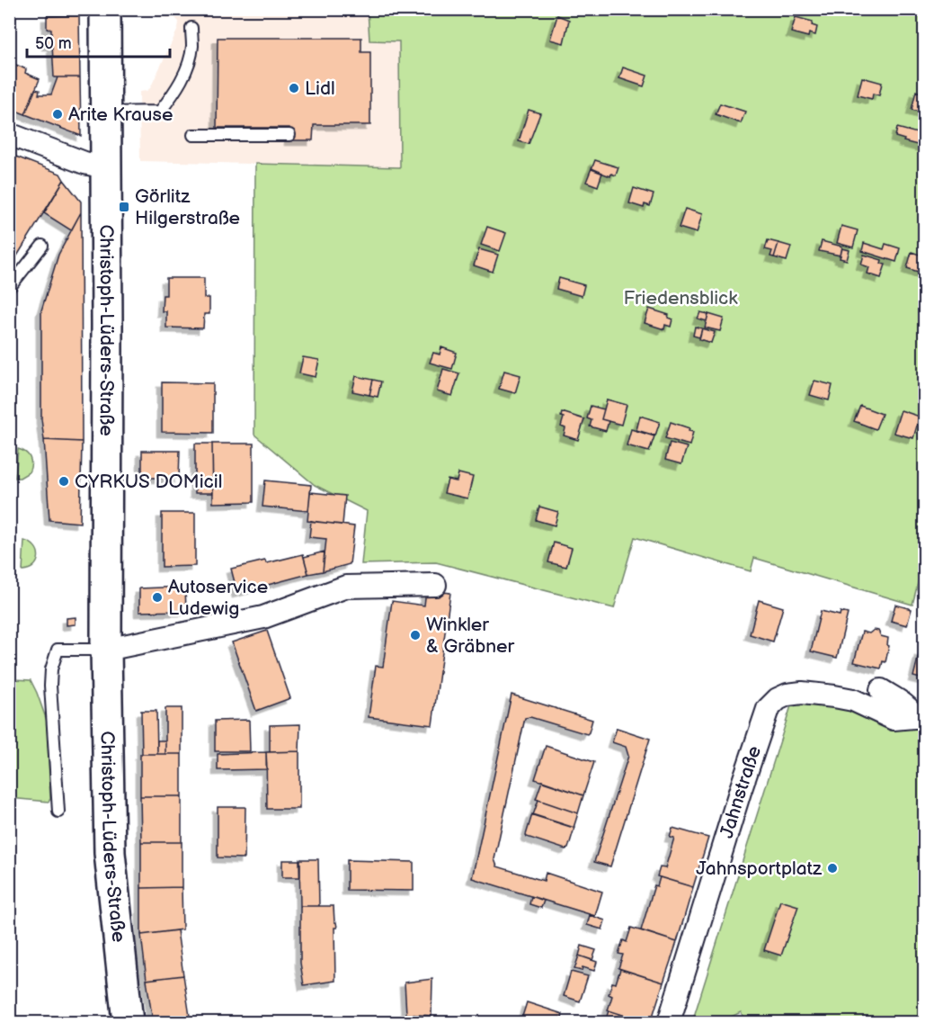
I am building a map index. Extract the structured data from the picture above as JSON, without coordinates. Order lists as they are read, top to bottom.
{
  "streets": {
    "street": ["Christoph-Lüders-Straße", "Jahnstraße"]
  },
  "parks": ["Friedensblick"],
  "places": {
    "other": [
      "Lidl",
      "Arite Krause",
      "CYRKUS DOMicil",
      "Autoservice Ludewig",
      "Winkler & Gräbner",
      "Jahnsportplatz"
    ],
    "transit": ["Görlitz Hilgerstraße"]
  },
  "scale_bar": "50 m"
}
